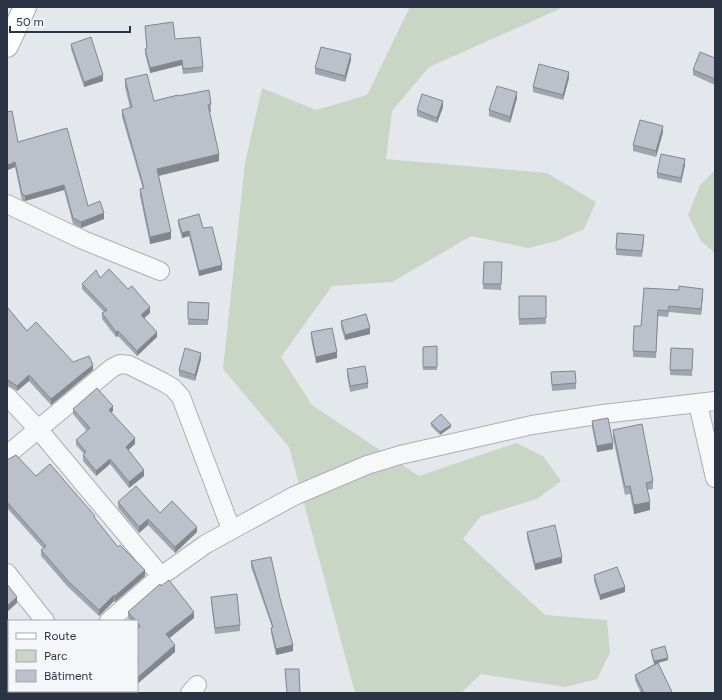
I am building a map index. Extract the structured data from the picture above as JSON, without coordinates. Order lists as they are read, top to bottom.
{
  "legend": ["Route", "Parc", "Bâtiment"],
  "scale_bar": "50 m"
}
